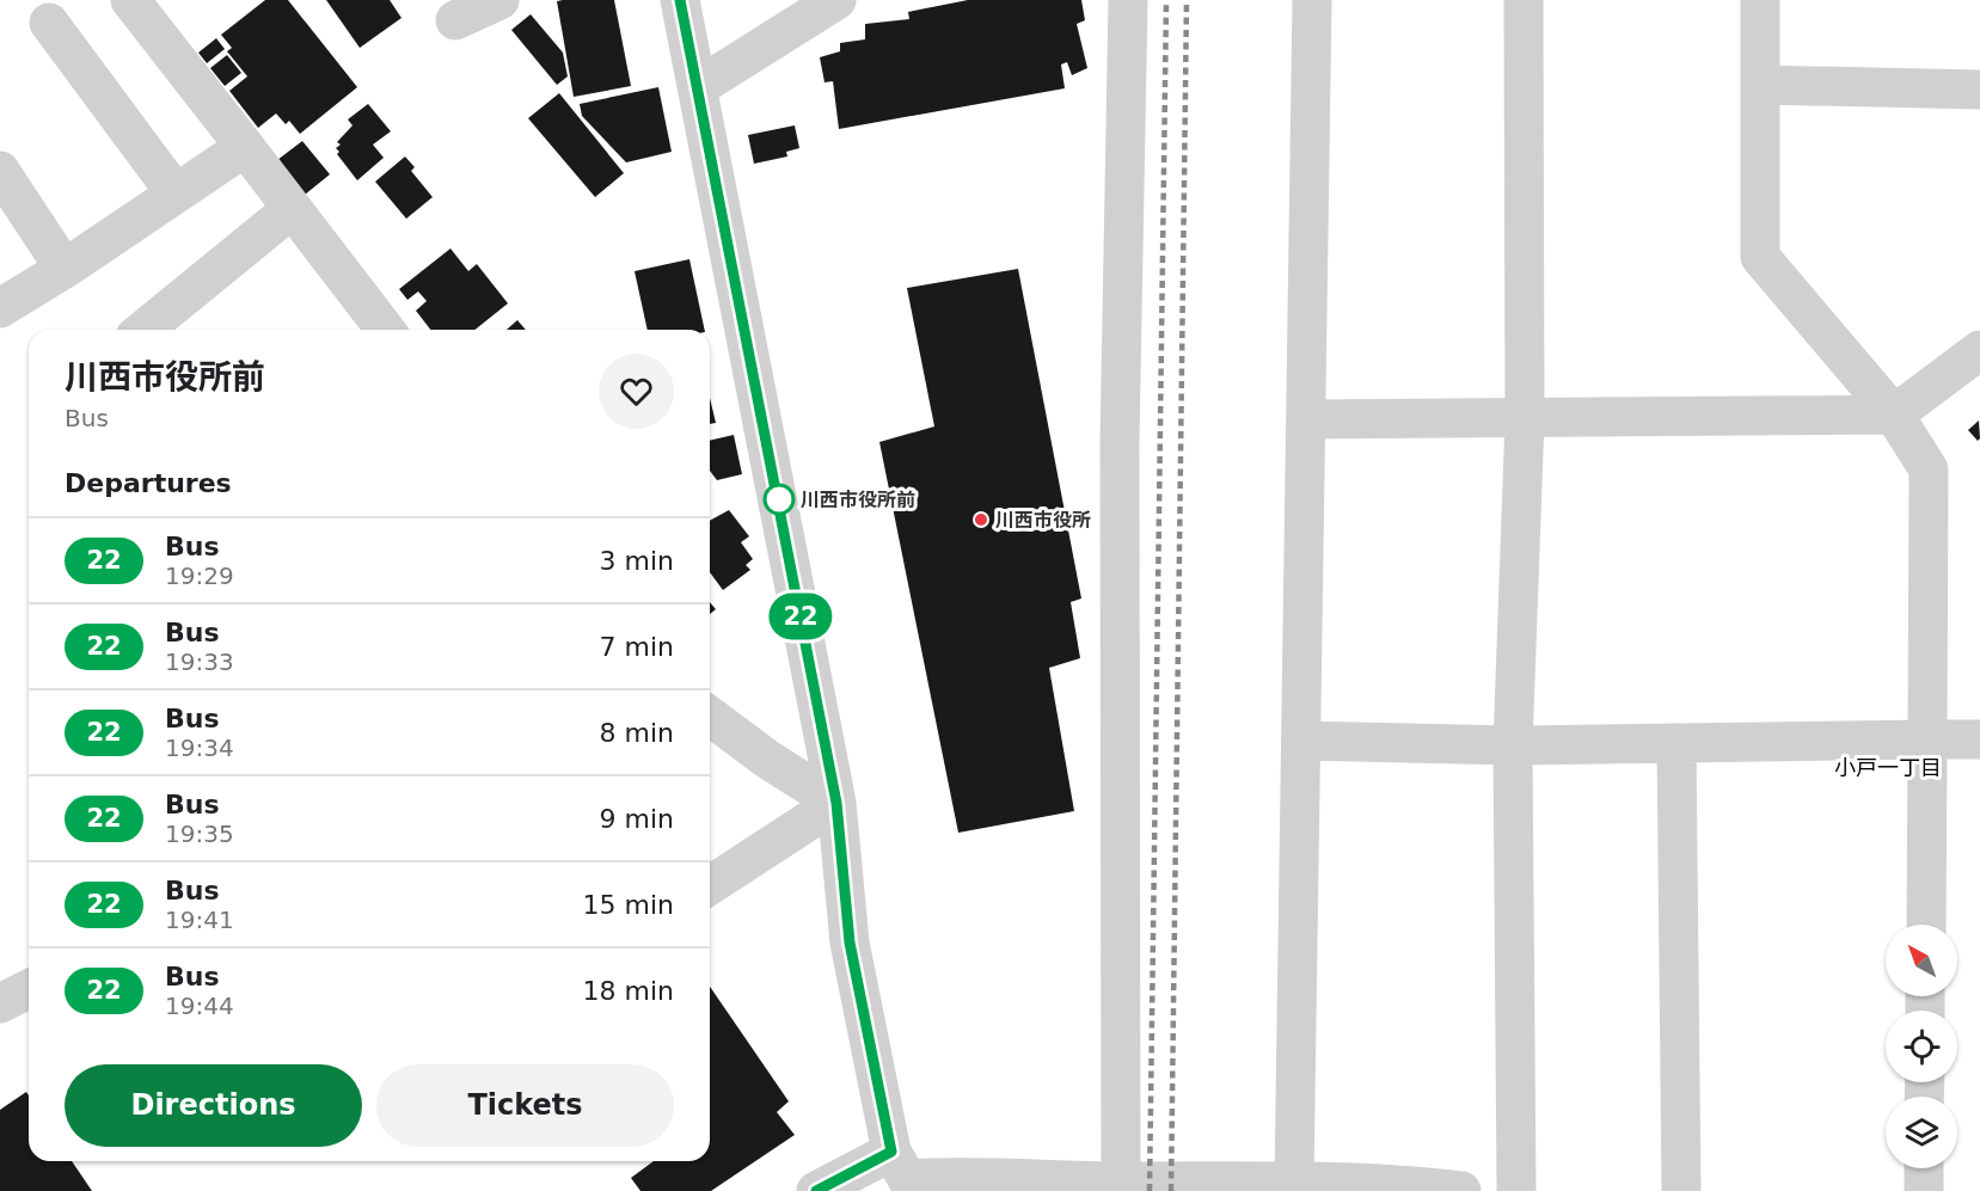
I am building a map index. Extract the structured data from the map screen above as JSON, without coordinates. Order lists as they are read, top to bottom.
{
  "districts": ["小戸一丁目"],
  "places": ["川西市役所前", "川西市役所"],
  "lines": ["bus line 22"],
  "north": "top left",
  "page": {
    "on_map": "22",
    "heading": [
      ["川西市役所前", "Bus"],
      "Departures"
    ],
    "list": [
      {
        "mark": "22",
        "name": "Bus",
        "note": "19:29",
        "value": "3 min"
      },
      {
        "mark": "22",
        "name": "Bus",
        "note": "19:33",
        "value": "7 min"
      },
      {
        "mark": "22",
        "name": "Bus",
        "note": "19:34",
        "value": "8 min"
      },
      {
        "mark": "22",
        "name": "Bus",
        "note": "19:35",
        "value": "9 min"
      },
      {
        "mark": "22",
        "name": "Bus",
        "note": "19:41",
        "value": "15 min"
      },
      {
        "mark": "22",
        "name": "Bus",
        "note": "19:44",
        "value": "18 min"
      }
    ],
    "buttons": ["Directions", "Tickets"]
  }
}
